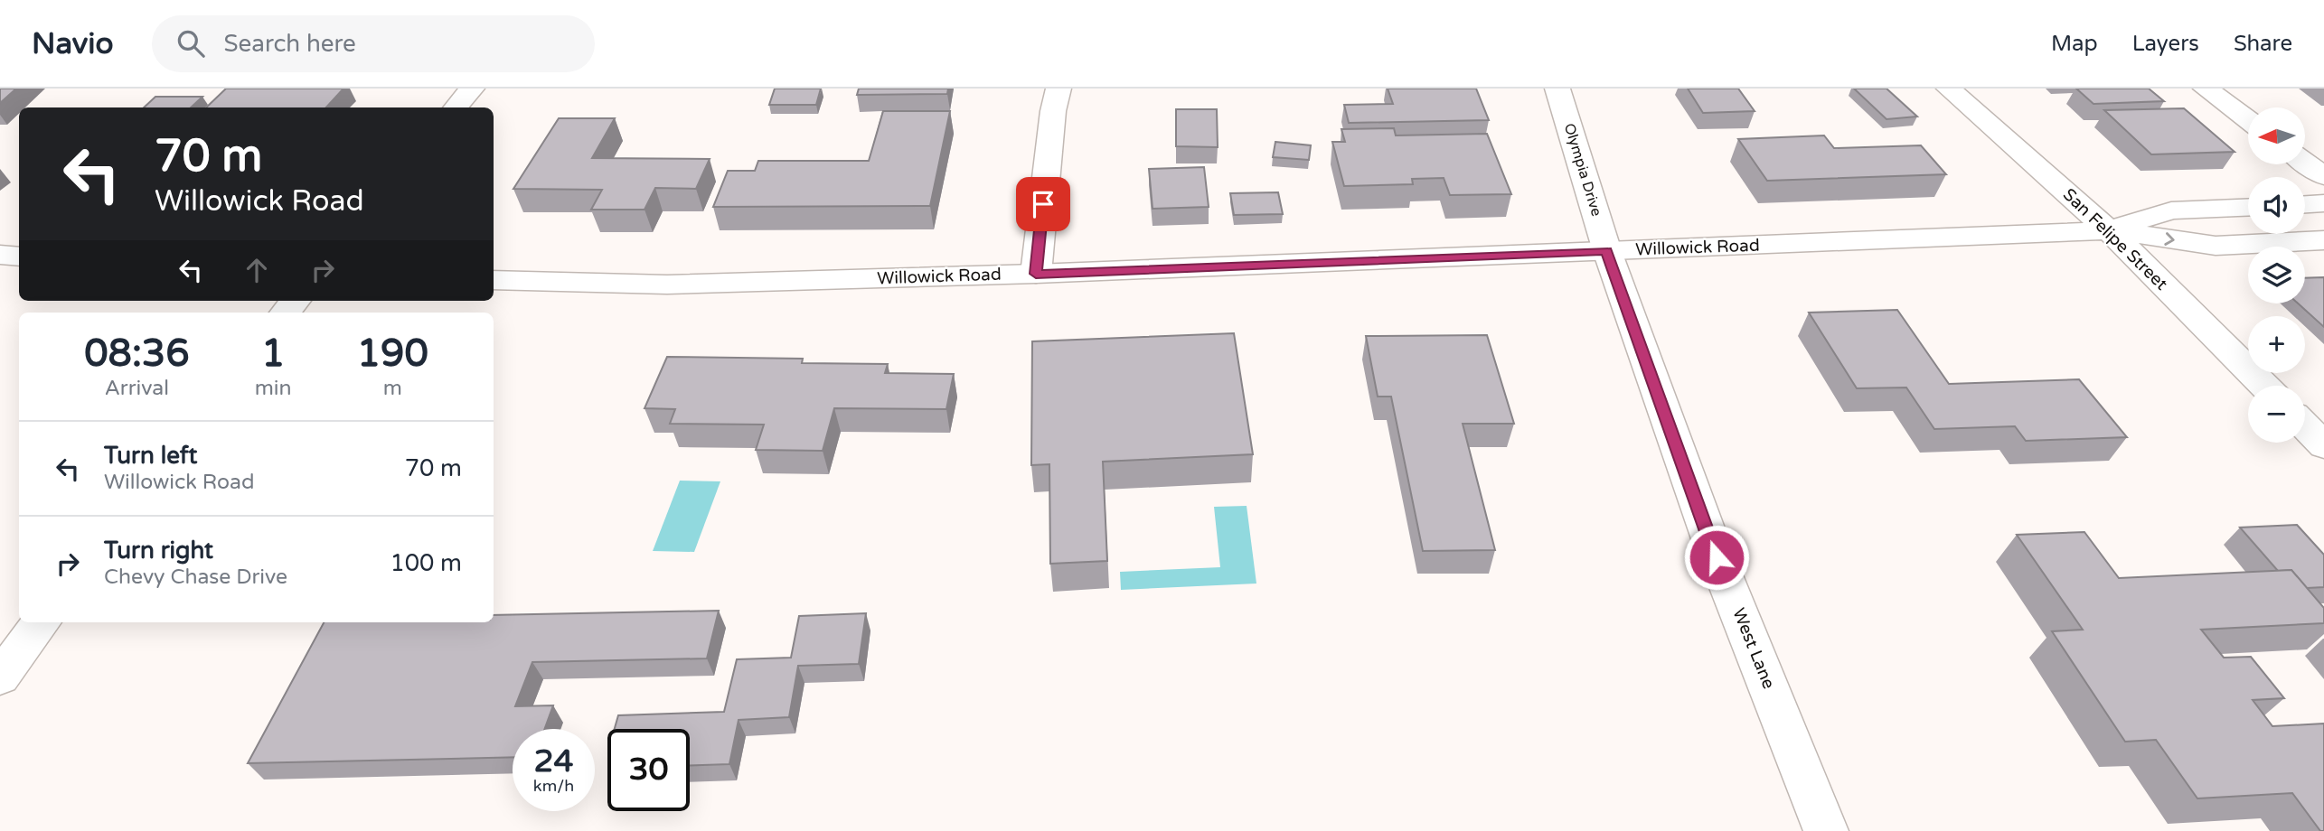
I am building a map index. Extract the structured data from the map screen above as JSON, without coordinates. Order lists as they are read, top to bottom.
{
  "streets": {
    "street": [
      "Olympia Drive",
      "San Felipe Street",
      "Willowick Road",
      "West Lane"
    ]
  },
  "crossings": [
    ["Olympia Drive", "Willowick Road"],
    ["Olympia Drive", "West Lane"],
    ["San Felipe Street", "Willowick Road"],
    ["Willowick Road", "West Lane"]
  ],
  "north": "left",
  "page": {
    "header": "Navio",
    "search": "Search here",
    "nav": ["Map", "Layers", "Share"],
    "map_buttons": ["+", "−"],
    "turn": ["70 m", "Willowick Road"],
    "eta": [
      "08:36",
      "Arrival",
      "1",
      "min",
      "190",
      "m"
    ],
    "list": [
      {
        "name": "Turn left",
        "note": "Willowick Road",
        "value": "70 m"
      },
      {
        "name": "Turn right",
        "note": "Chevy Chase Drive",
        "value": "100 m"
      }
    ],
    "speed": "24 km/h",
    "limit": "30"
  }
}
